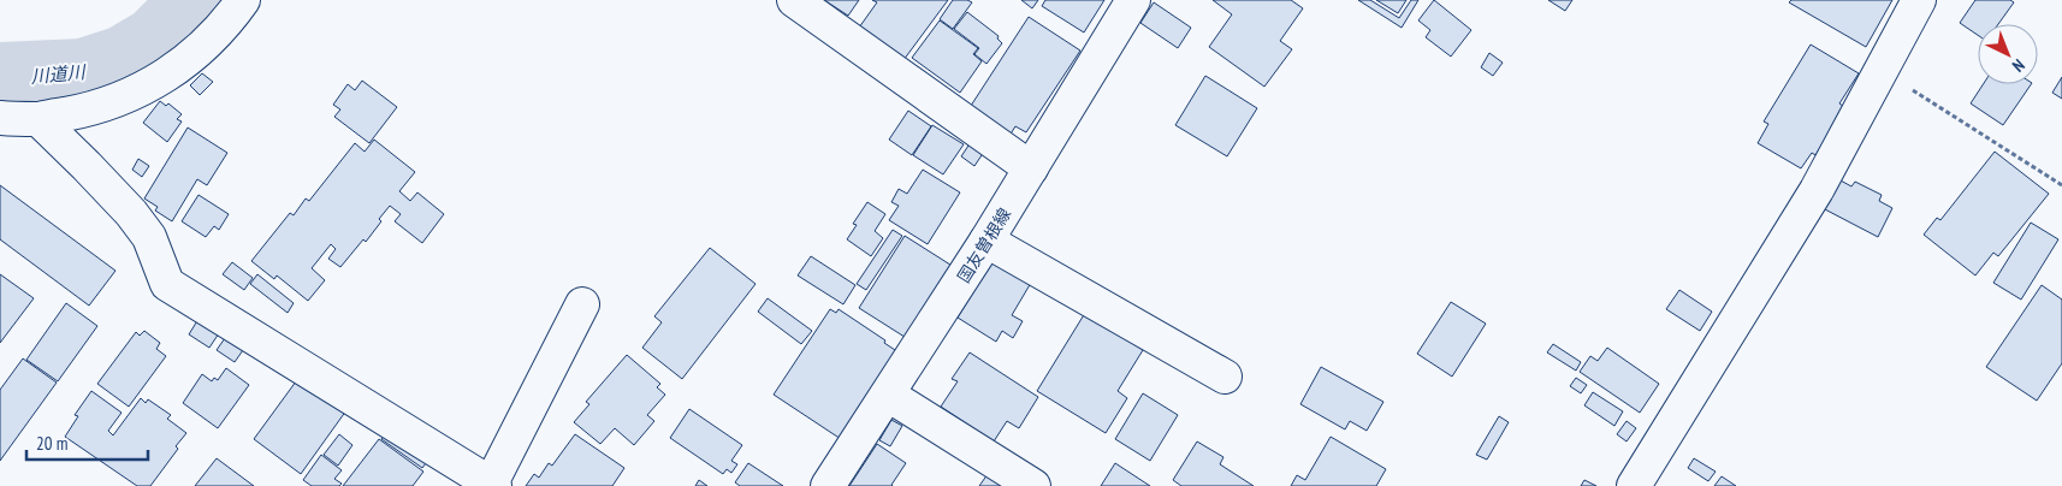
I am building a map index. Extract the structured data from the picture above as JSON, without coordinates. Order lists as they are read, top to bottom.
{
  "streets": {
    "street": ["国友曽根線"]
  },
  "water": ["川道川"],
  "scale_bar": "20 m",
  "north": "bottom right"
}
